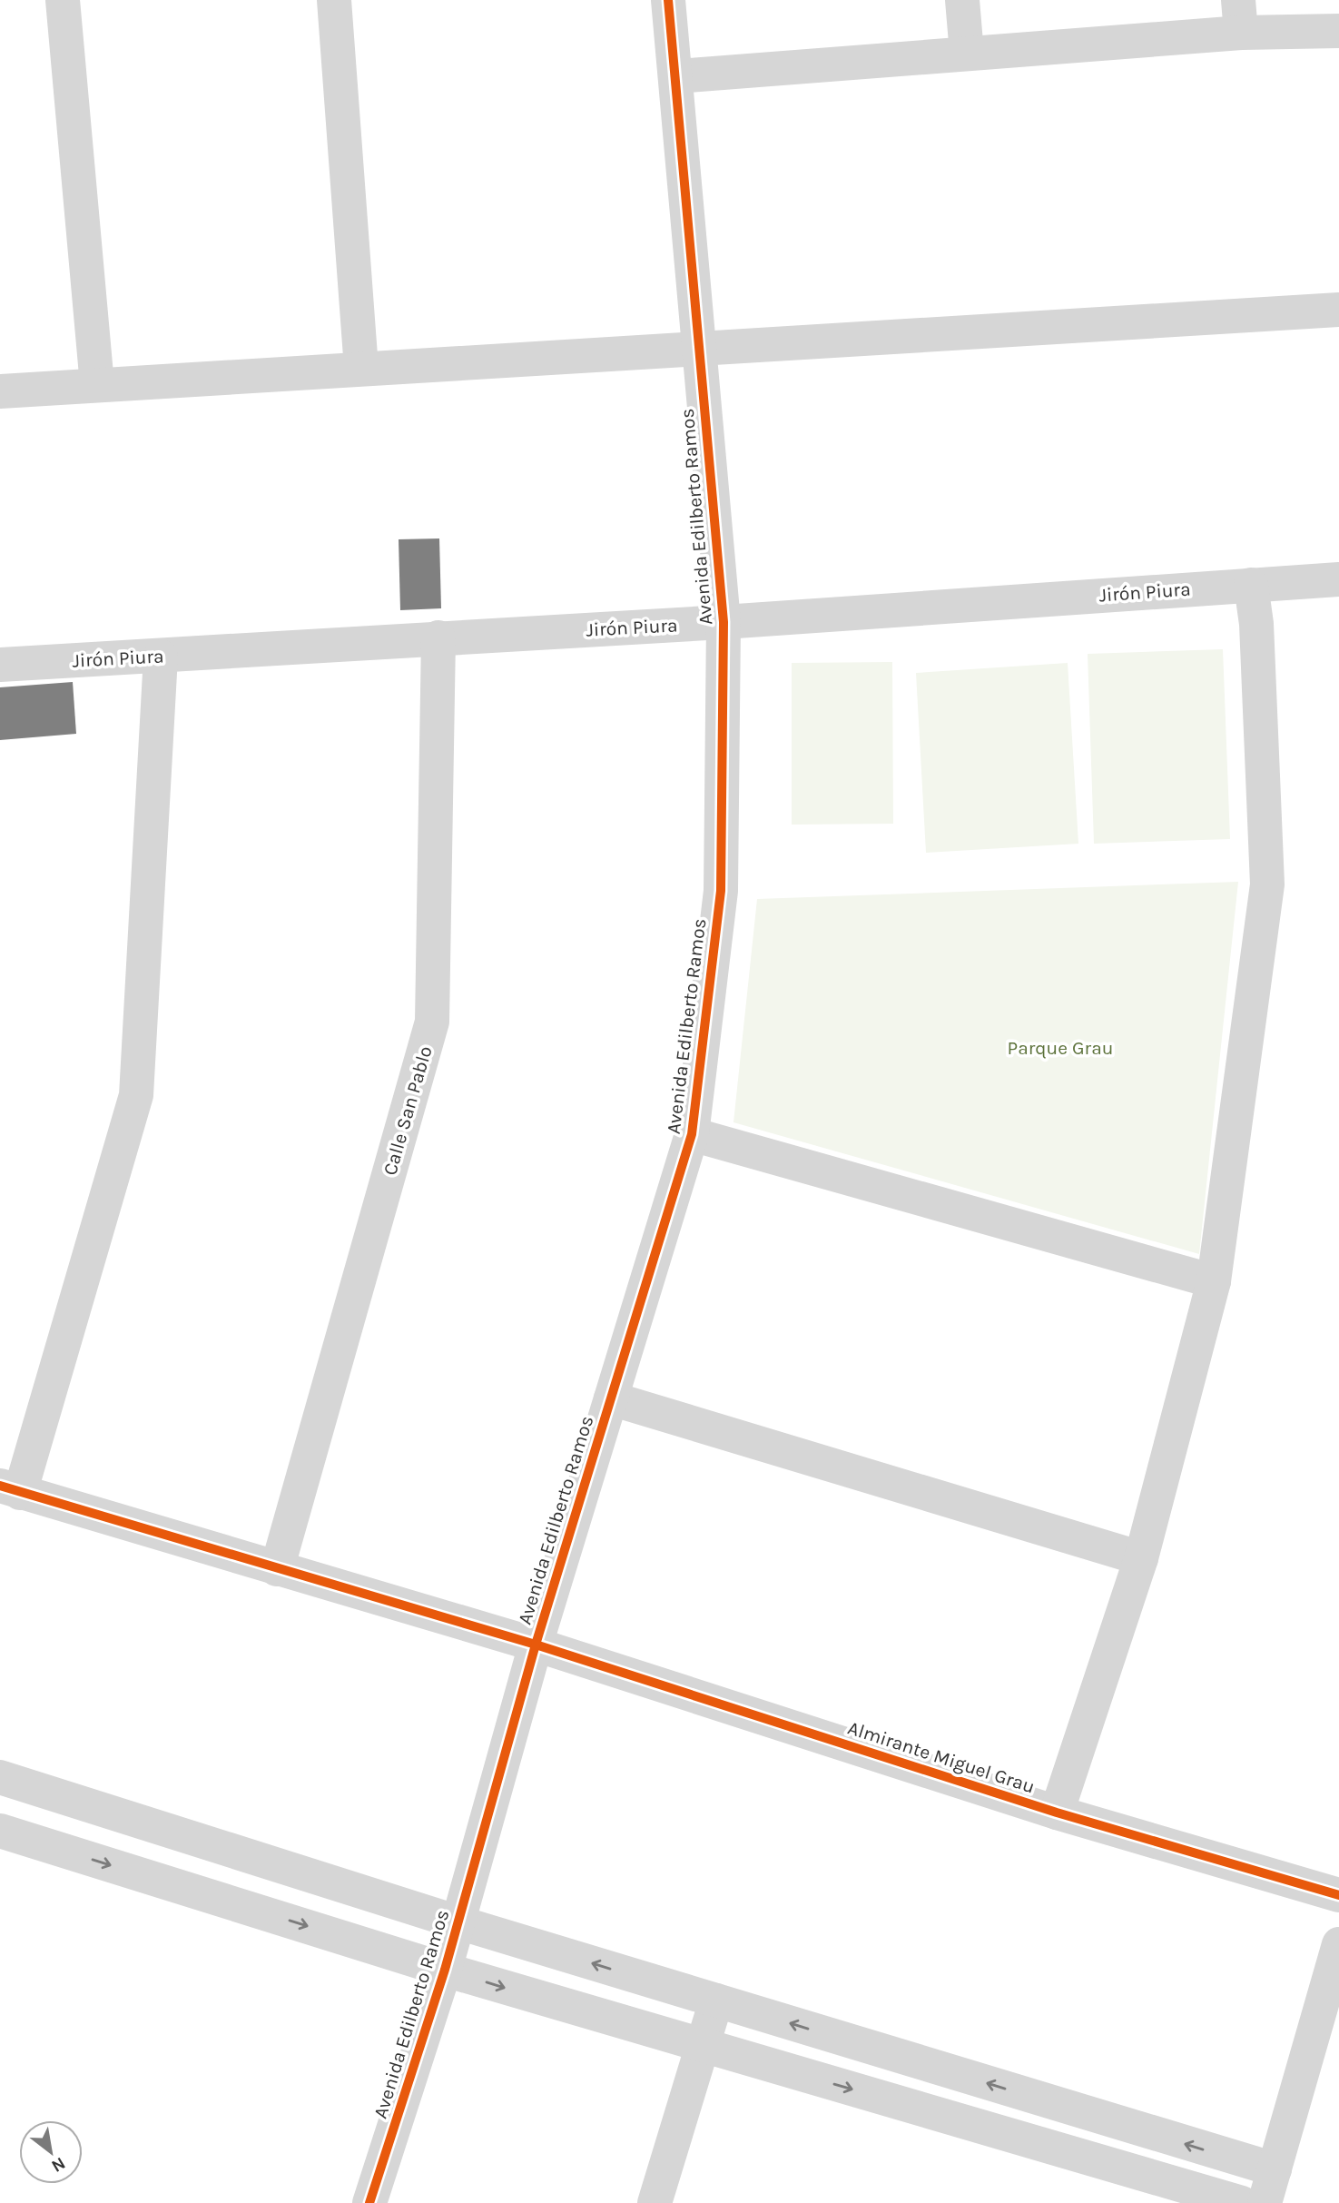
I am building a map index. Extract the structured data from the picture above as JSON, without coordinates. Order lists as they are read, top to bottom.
{
  "streets": {
    "street": [
      "Avenida Edilberto Ramos",
      "Jirón Piura",
      "Calle San Pablo",
      "Almirante Miguel Grau"
    ]
  },
  "crossings": [
    ["Avenida Edilberto Ramos", "Jirón Piura"],
    ["Avenida Edilberto Ramos", "Almirante Miguel Grau"],
    ["Jirón Piura", "Calle San Pablo"],
    ["Calle San Pablo", "Almirante Miguel Grau"]
  ],
  "parks": ["Parque Grau"],
  "north": "bottom right"
}
